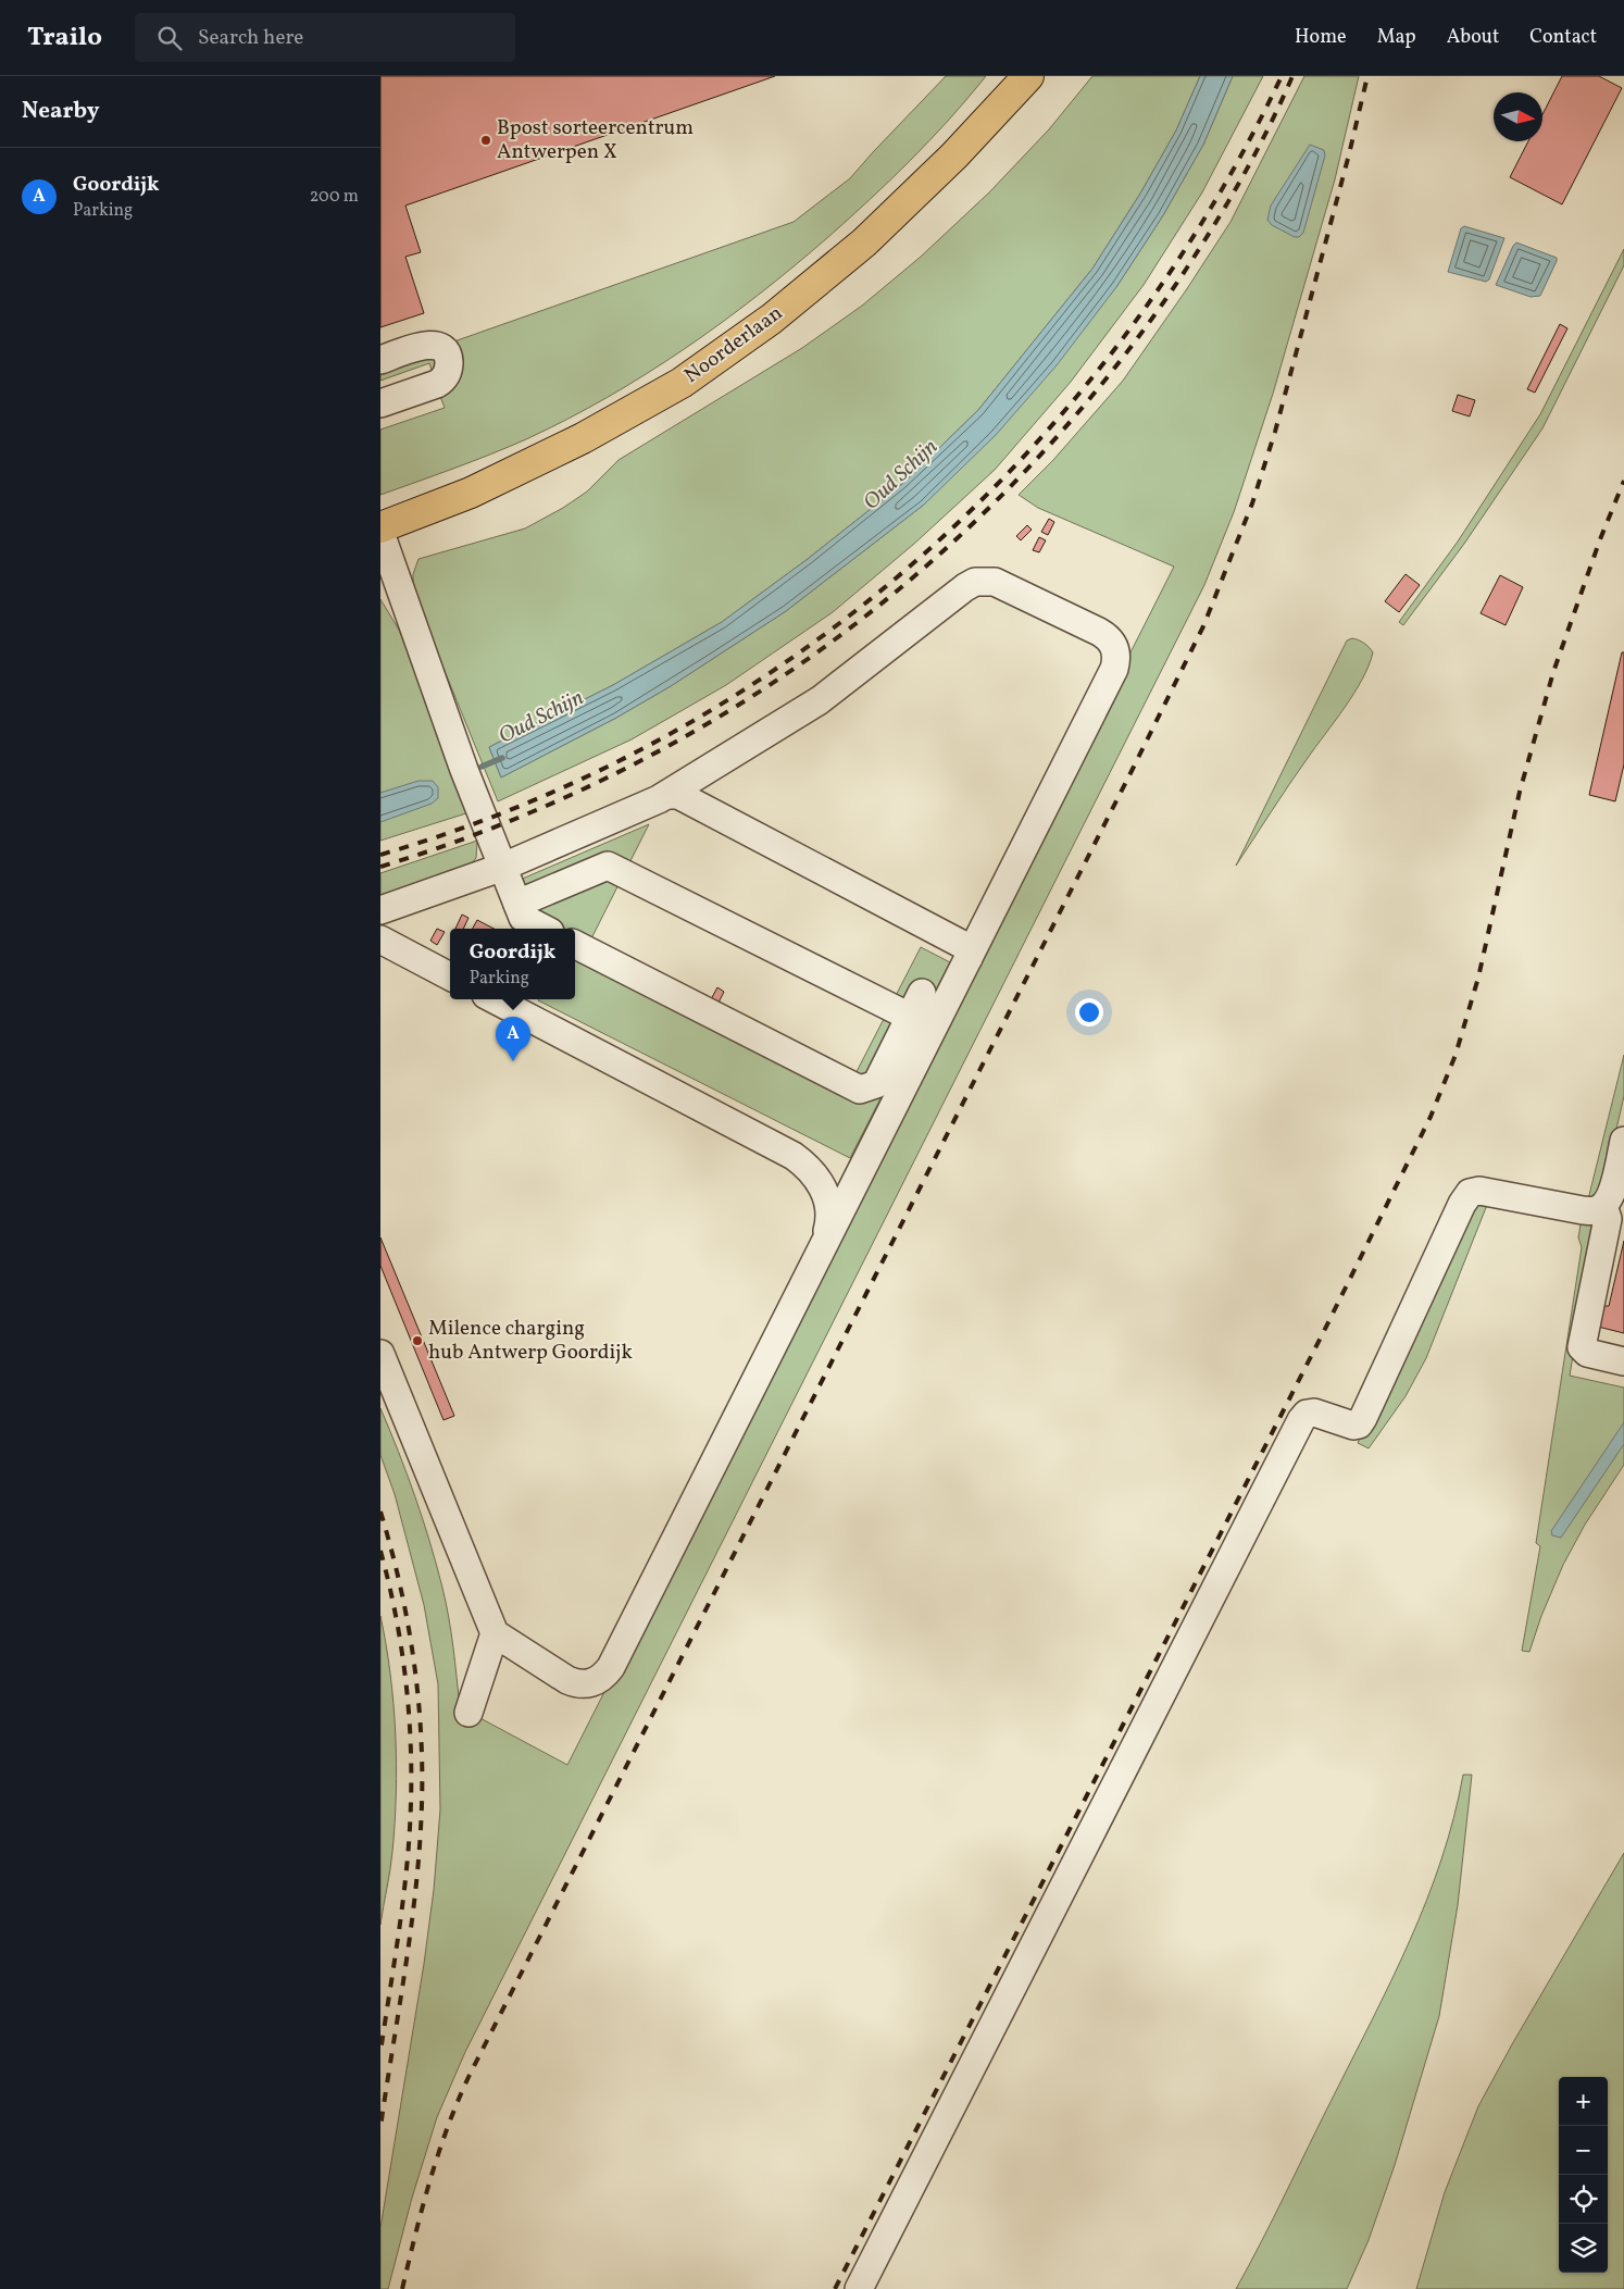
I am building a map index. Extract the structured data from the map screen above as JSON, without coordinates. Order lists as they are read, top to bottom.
{
  "streets": {
    "main road": ["Noorderlaan"]
  },
  "water": ["Oud Schijn"],
  "places": ["Bpost sorteercentrum Antwerpen X", "Milence charging hub Antwerp Goordijk"],
  "north": "right",
  "page": {
    "header": "Trailo",
    "search": "Search here",
    "nav": [
      "Home",
      "Map",
      "About",
      "Contact"
    ],
    "heading": "Nearby",
    "list": [
      {
        "mark": "A",
        "name": "Goordijk",
        "note": "Parking",
        "value": "200 m"
      }
    ],
    "popup": ["Goordijk", "Parking"],
    "pins": "A",
    "map_buttons": ["+", "−"]
  }
}
